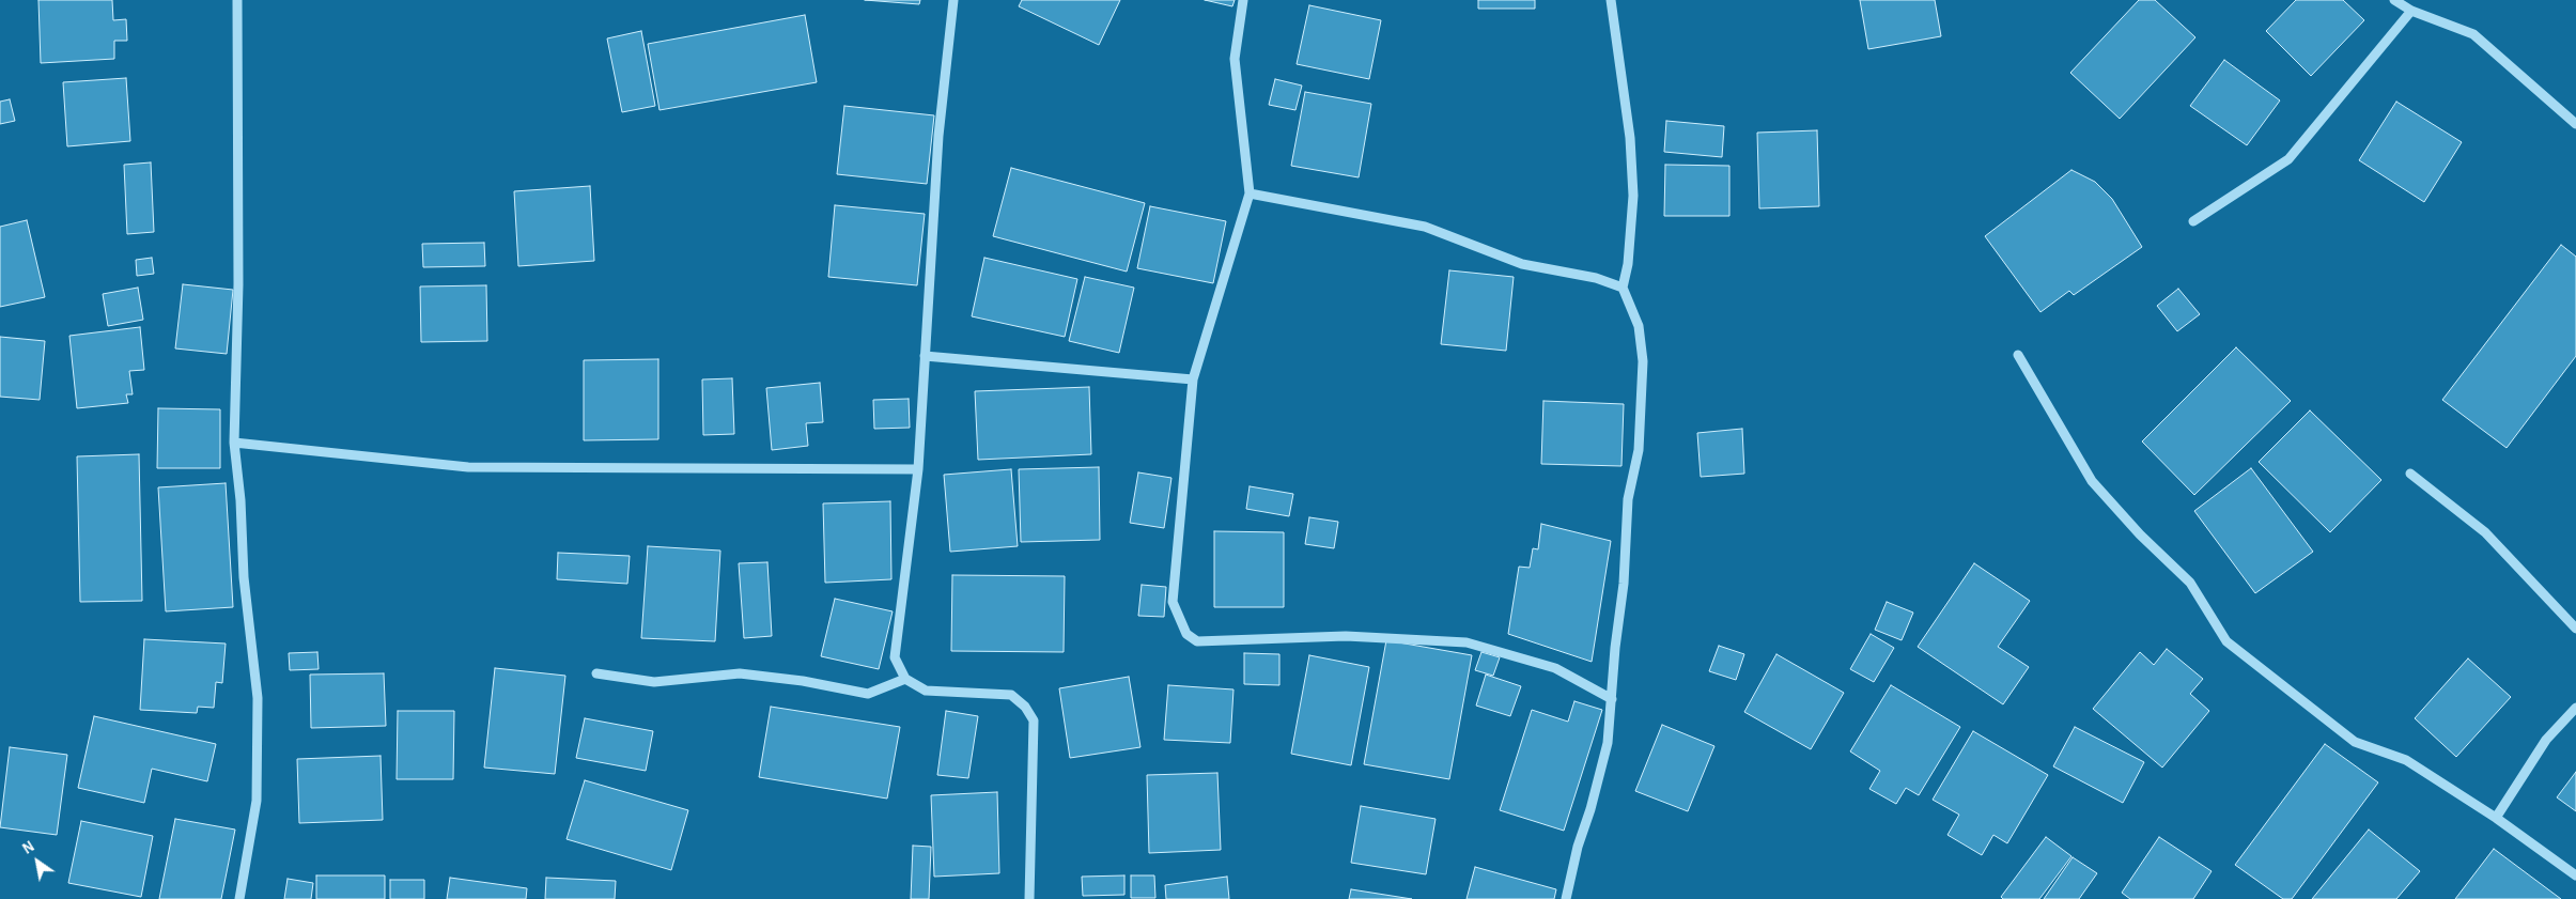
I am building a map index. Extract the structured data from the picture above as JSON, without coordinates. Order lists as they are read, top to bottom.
{
  "north": "top left"
}
